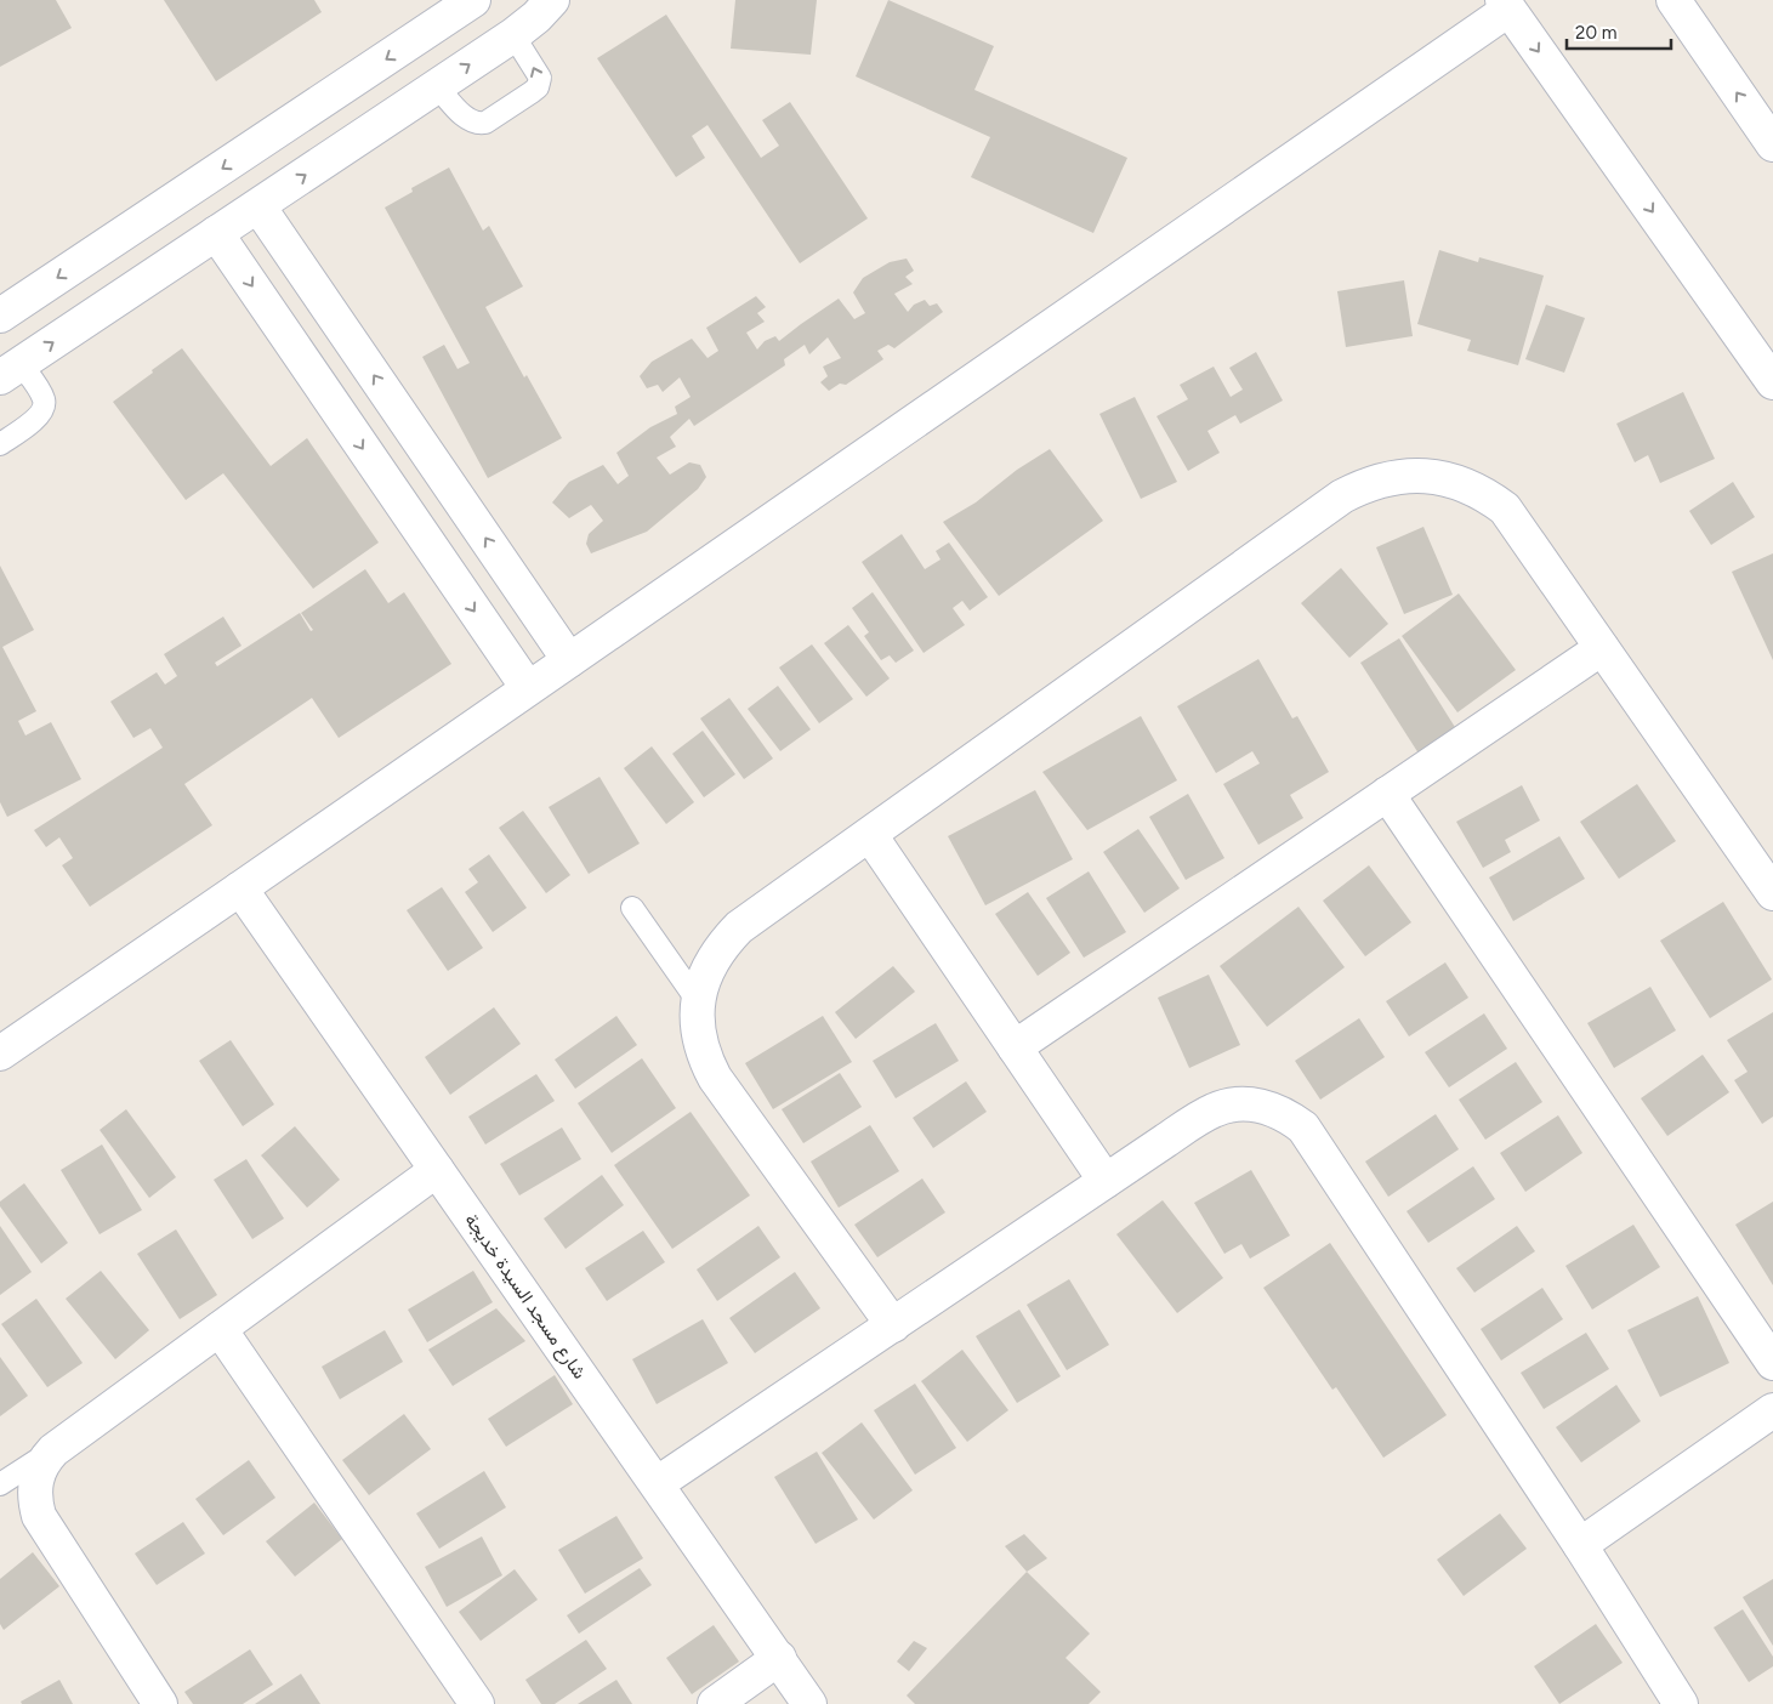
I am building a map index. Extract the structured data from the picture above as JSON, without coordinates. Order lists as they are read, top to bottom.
{
  "streets": {
    "street": ["شارع مسجد السيدة خديجة"]
  },
  "scale_bar": "20 m"
}
